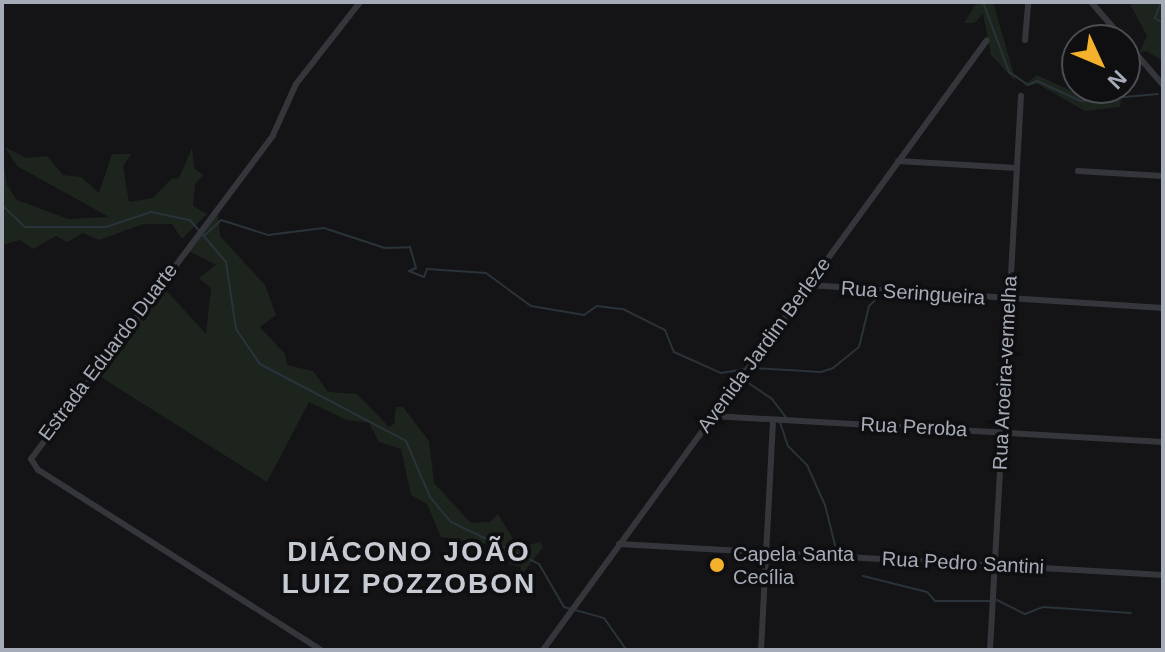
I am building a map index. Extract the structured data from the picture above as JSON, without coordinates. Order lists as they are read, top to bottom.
{
  "streets": {
    "street": [
      "Rua Seringueira",
      "Avenida Jardim Berleze",
      "Estrada Eduardo Duarte",
      "Rua Aroeira-vermelha",
      "Rua Peroba",
      "Rua Pedro Santini"
    ]
  },
  "crossings": [
    ["Rua Seringueira", "Avenida Jardim Berleze"],
    ["Rua Seringueira", "Rua Aroeira-vermelha"],
    ["Avenida Jardim Berleze", "Rua Peroba"],
    ["Avenida Jardim Berleze", "Rua Pedro Santini"],
    ["Rua Aroeira-vermelha", "Rua Peroba"],
    ["Rua Aroeira-vermelha", "Rua Pedro Santini"]
  ],
  "districts": ["DIÁCONO JOÃO LUIZ POZZOBON"],
  "places": ["Capela Santa Cecília"],
  "north": "bottom right"
}
